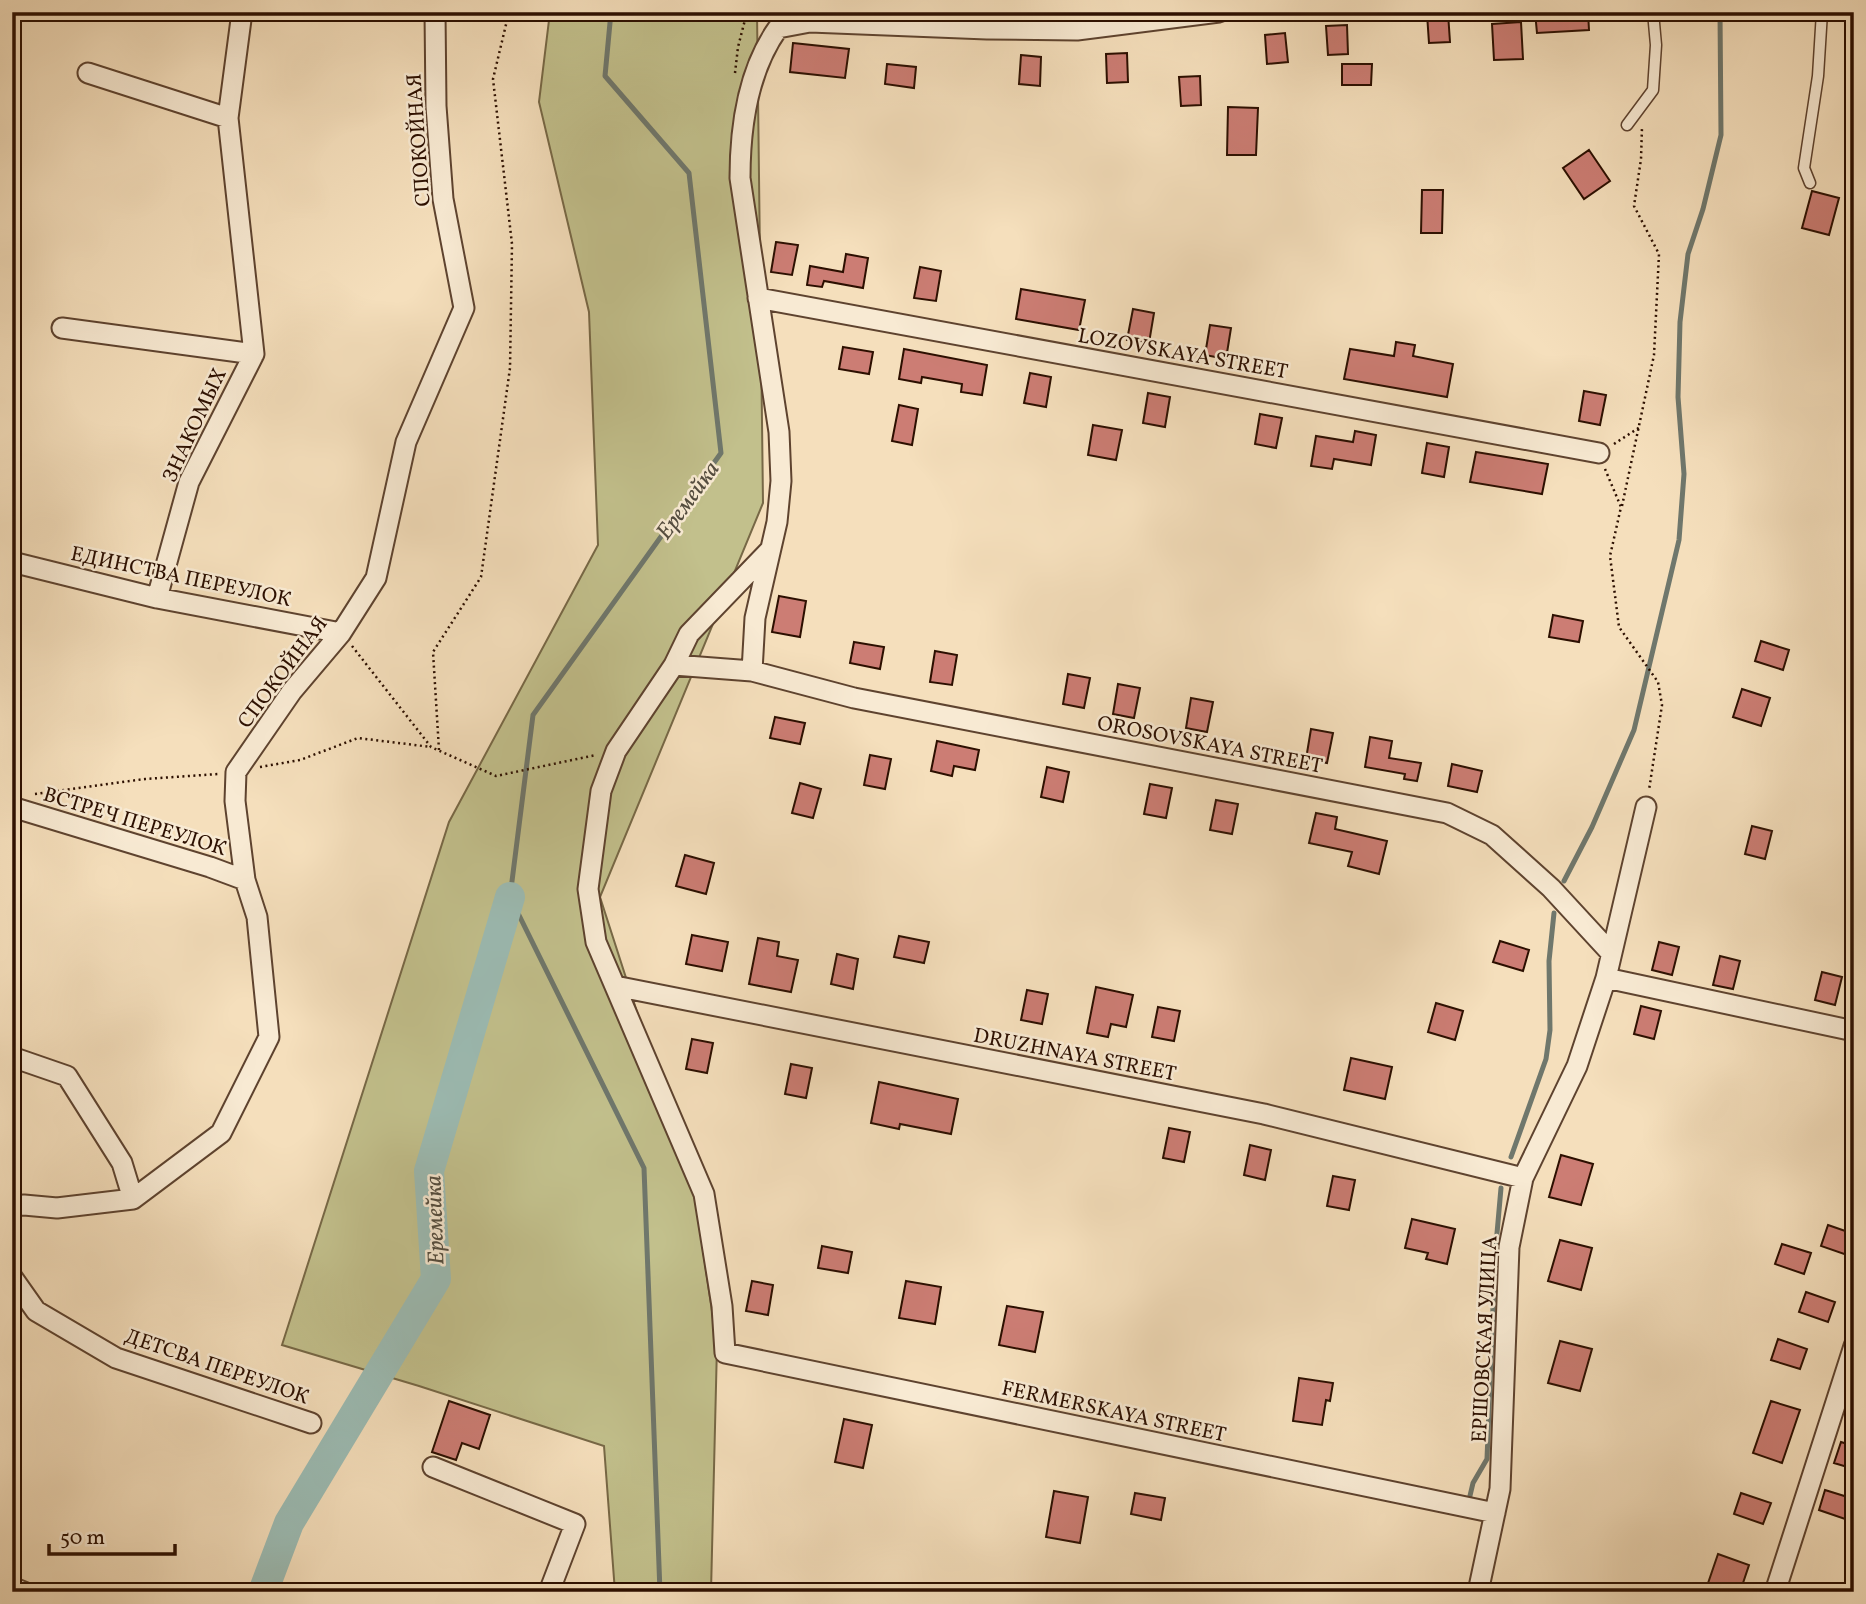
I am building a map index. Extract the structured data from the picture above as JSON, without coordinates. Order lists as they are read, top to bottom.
{
  "streets": {
    "street": [
      "СПОКОЙНАЯ",
      "LOZOVSKAYA STREET",
      "ЗНАКОМЫХ",
      "ЕДИНСТВА ПЕРЕУЛОК",
      "OROSOVSKAYA STREET",
      "ВСТРЕЧ ПЕРЕУЛОК",
      "DRUZHNAYA STREET",
      "ЕРШОВСКАЯ УЛИЦА",
      "ДЕТСВА ПЕРЕУЛОК",
      "FERMERSKAYA STREET"
    ]
  },
  "crossings": [
    ["СПОКОЙНАЯ", "ЕДИНСТВА ПЕРЕУЛОК"],
    ["СПОКОЙНАЯ", "ВСТРЕЧ ПЕРЕУЛОК"],
    ["ЗНАКОМЫХ", "ЕДИНСТВА ПЕРЕУЛОК"],
    ["OROSOVSKAYA STREET", "ЕРШОВСКАЯ УЛИЦА"],
    ["DRUZHNAYA STREET", "ЕРШОВСКАЯ УЛИЦА"],
    ["DRUZHNAYA STREET", "FERMERSKAYA STREET"],
    ["ЕРШОВСКАЯ УЛИЦА", "FERMERSKAYA STREET"]
  ],
  "water": ["Еремейка"],
  "scale_bar": "50 m"
}
